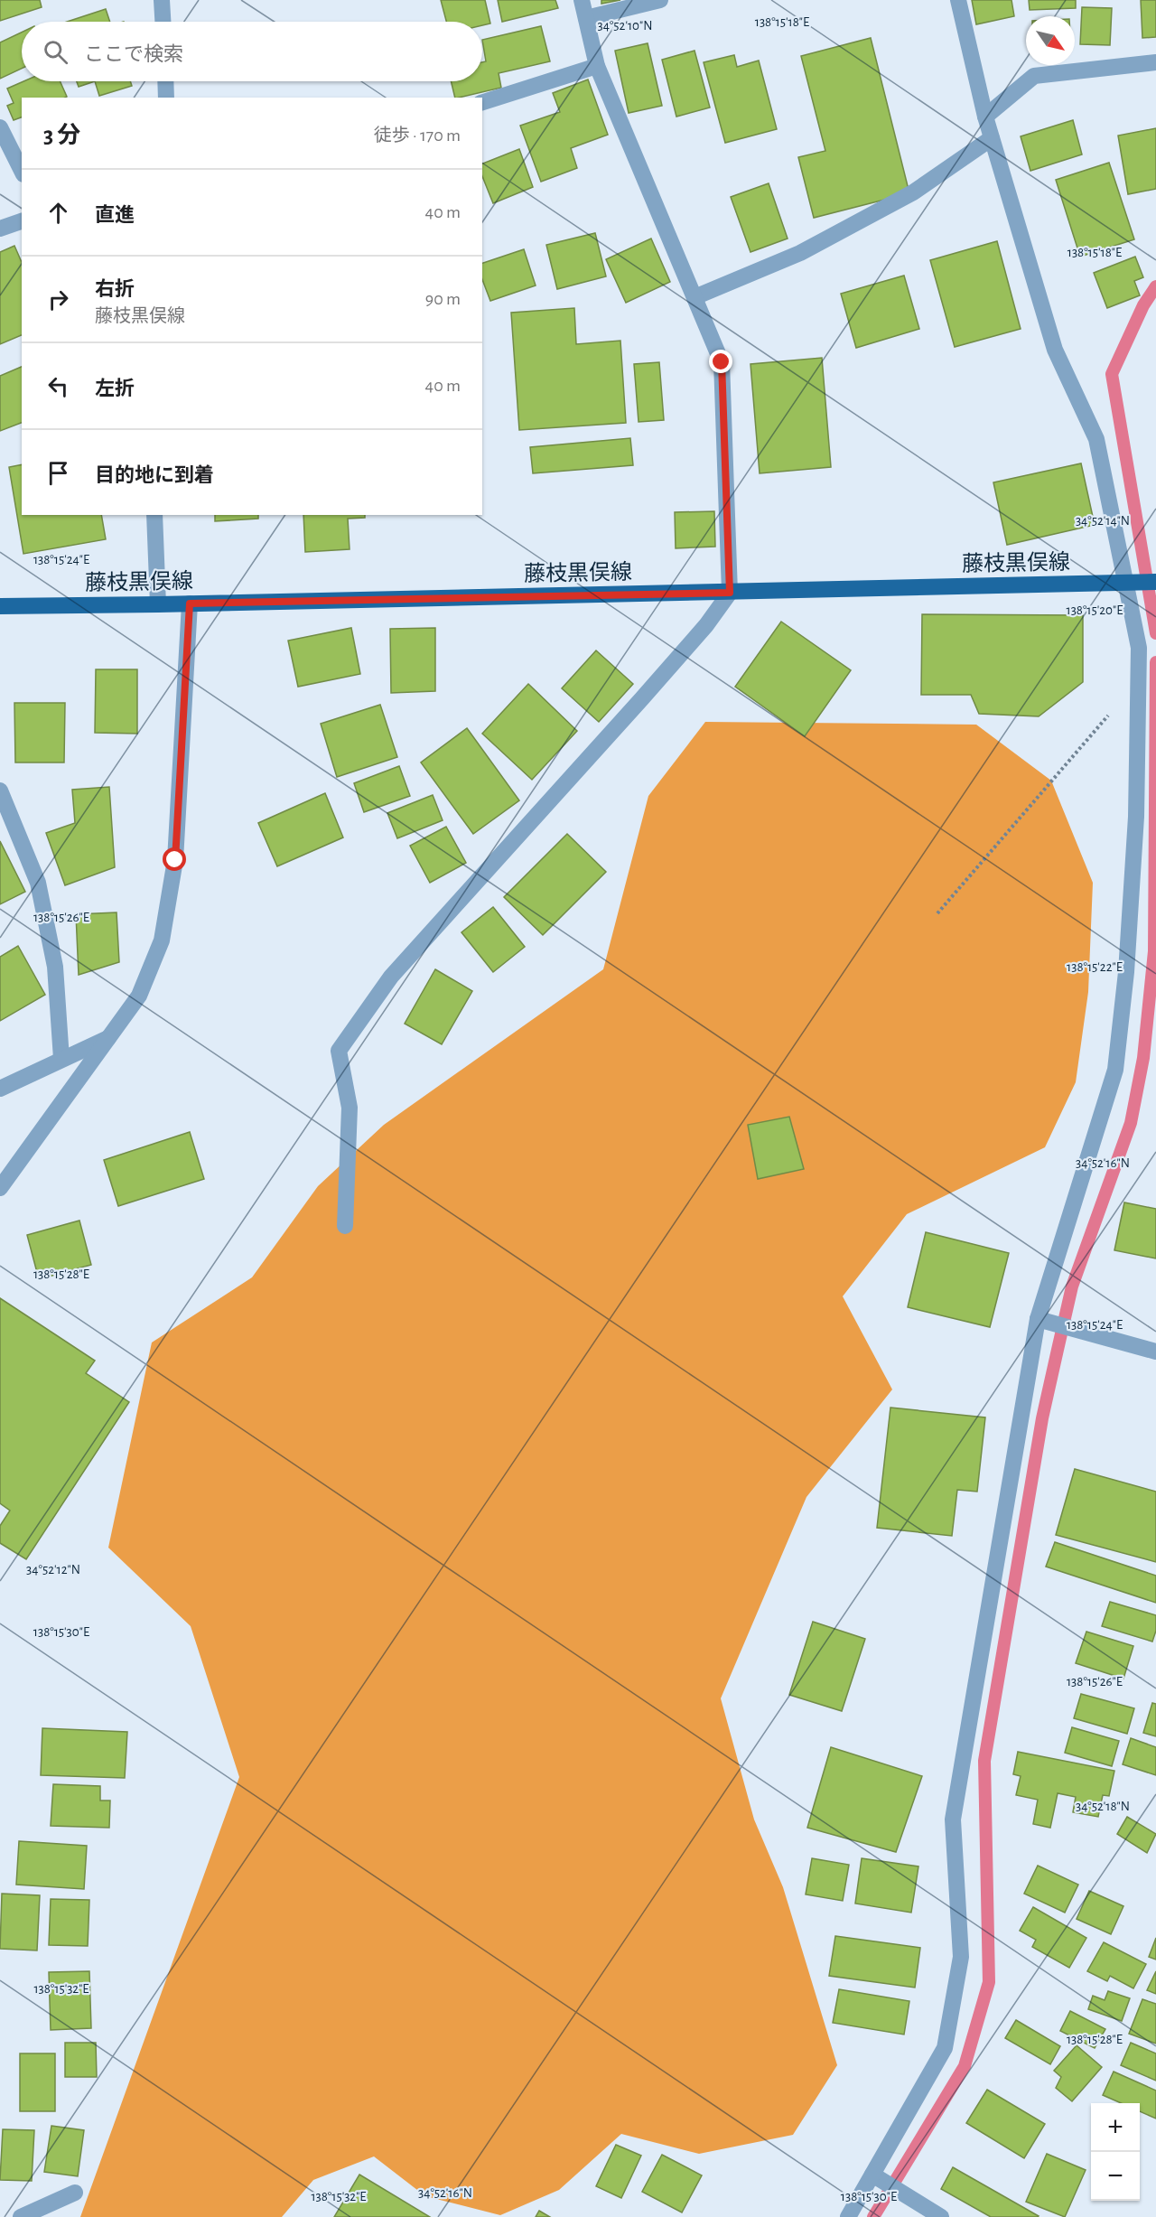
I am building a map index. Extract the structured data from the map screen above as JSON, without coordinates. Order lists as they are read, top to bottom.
{
  "streets": {
    "main road": ["藤枝黒俣線"]
  },
  "north": "bottom right",
  "page": {
    "search": "ここで検索",
    "heading": ["3 分", "徒歩 · 170 m"],
    "list": [
      ["直進", "40 m"],
      ["右折", "藤枝黒俣線", "90 m"],
      ["左折", "40 m"],
      "目的地に到着"
    ],
    "map_buttons": ["+", "−"]
  },
  "coordinates": [
    "138°15'18\"E",
    "34°52'10\"N",
    "34°52'14\"N",
    "138°15'24\"E",
    "138°15'20\"E",
    "138°15'26\"E",
    "138°15'22\"E",
    "34°52'16\"N",
    "138°15'28\"E",
    "34°52'12\"N",
    "138°15'30\"E",
    "34°52'18\"N",
    "138°15'32\"E"
  ]
}
